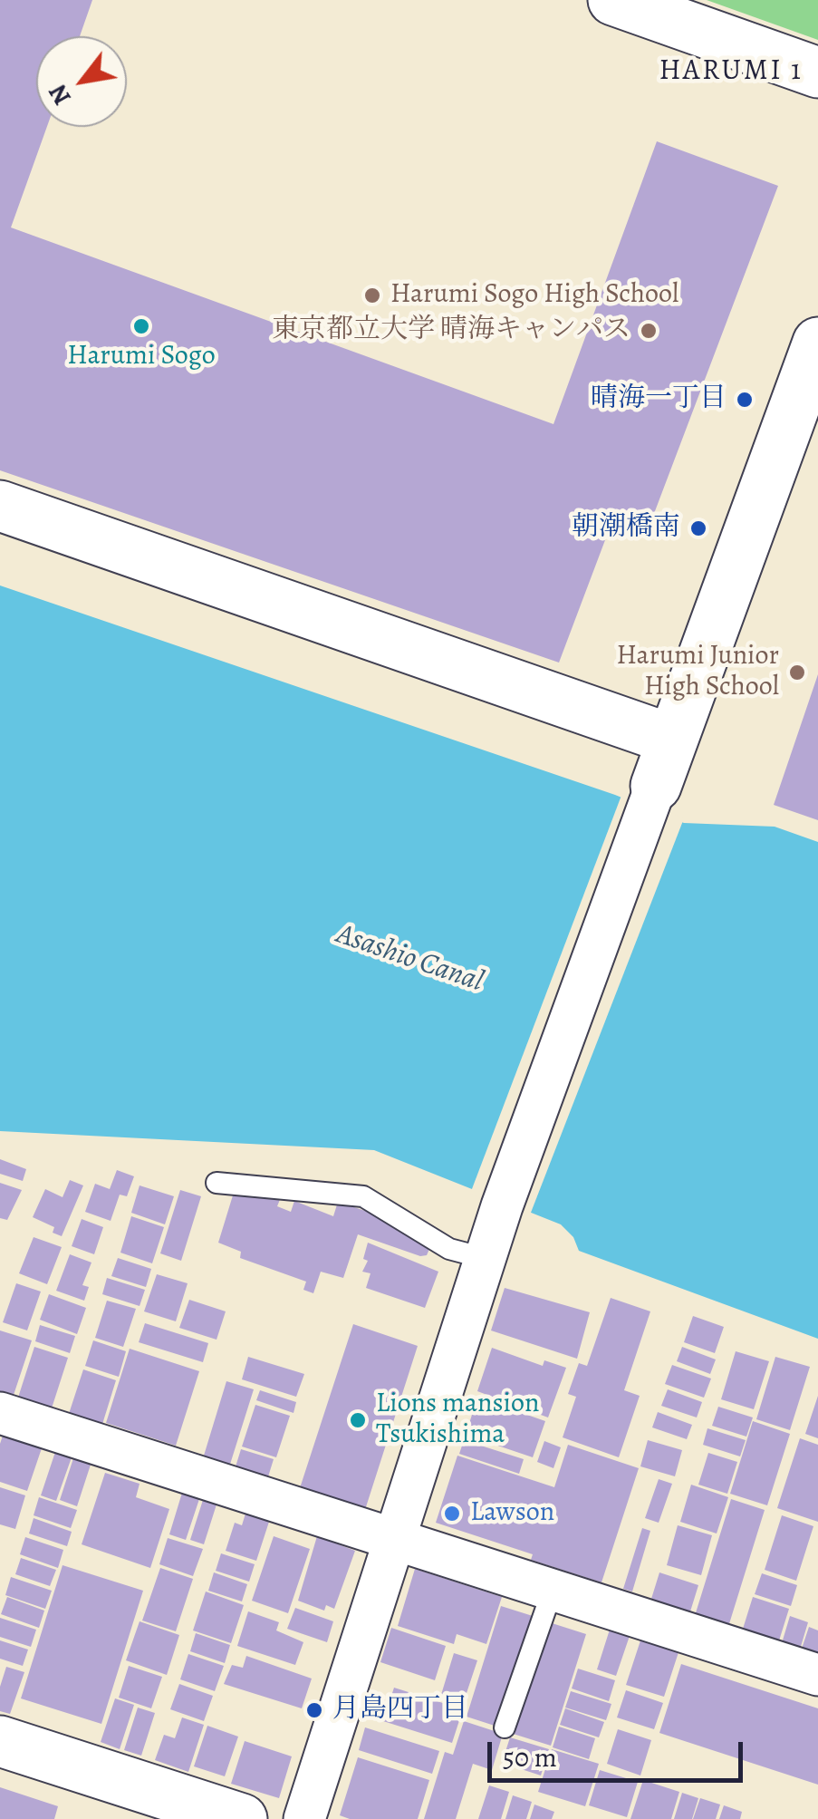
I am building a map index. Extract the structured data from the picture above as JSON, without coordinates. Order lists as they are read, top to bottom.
{
  "districts": ["HARUMI 1"],
  "water": ["Asashio Canal"],
  "places": [
    "Harumi Sogo High School",
    "Harumi Sogo",
    "東京都立大学 晴海キャンパス",
    "晴海一丁目",
    "朝潮橋南",
    "Harumi Junior High School",
    "Lions mansion Tsukishima",
    "Lawson",
    "月島四丁目"
  ],
  "scale_bar": "50 m",
  "north": "bottom left"
}
